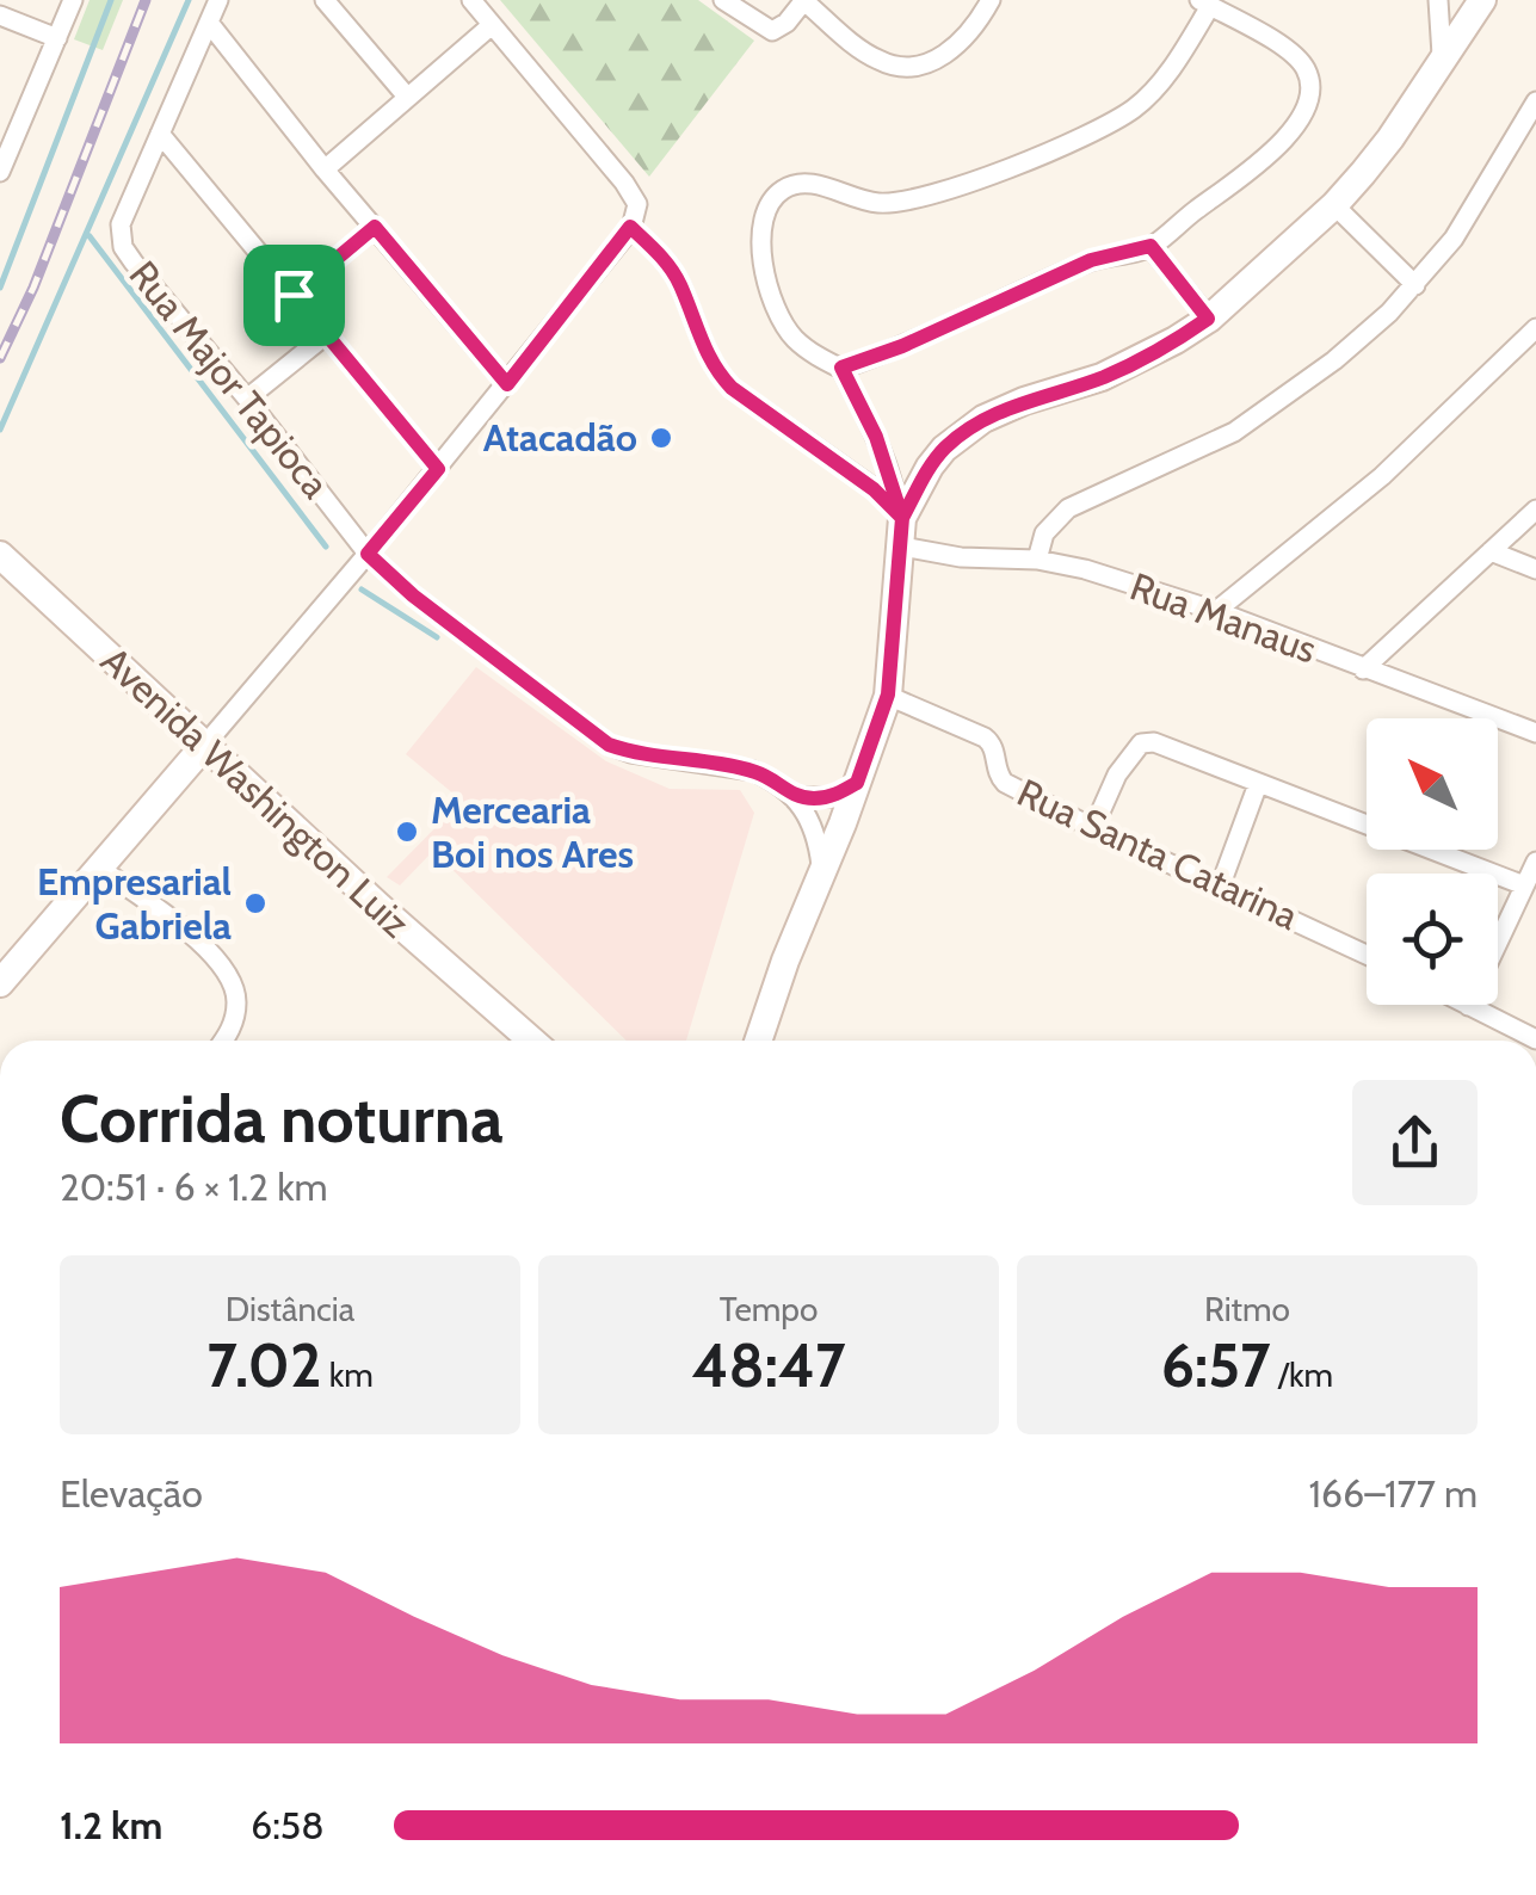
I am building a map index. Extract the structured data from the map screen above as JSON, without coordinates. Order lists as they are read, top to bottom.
{
  "streets": {
    "street": [
      "Rua Major Tapioca",
      "Rua Manaus",
      "Avenida Washington Luiz",
      "Rua Santa Catarina"
    ]
  },
  "places": ["Atacadão", "Mercearia Boi nos Ares", "Empresarial Gabriela"],
  "north": "top left",
  "page": {
    "heading": ["Corrida noturna", "20:51 · 6 × 1.2 km"],
    "stats": [
      ["Distância", "7.02 km"],
      ["Tempo", "48:47"],
      ["Ritmo", "6:57 /km"]
    ],
    "chart": ["Elevação", "166–177 m"],
    "list": [
      {
        "name": "1.2 km",
        "note": "6:58"
      }
    ]
  }
}
